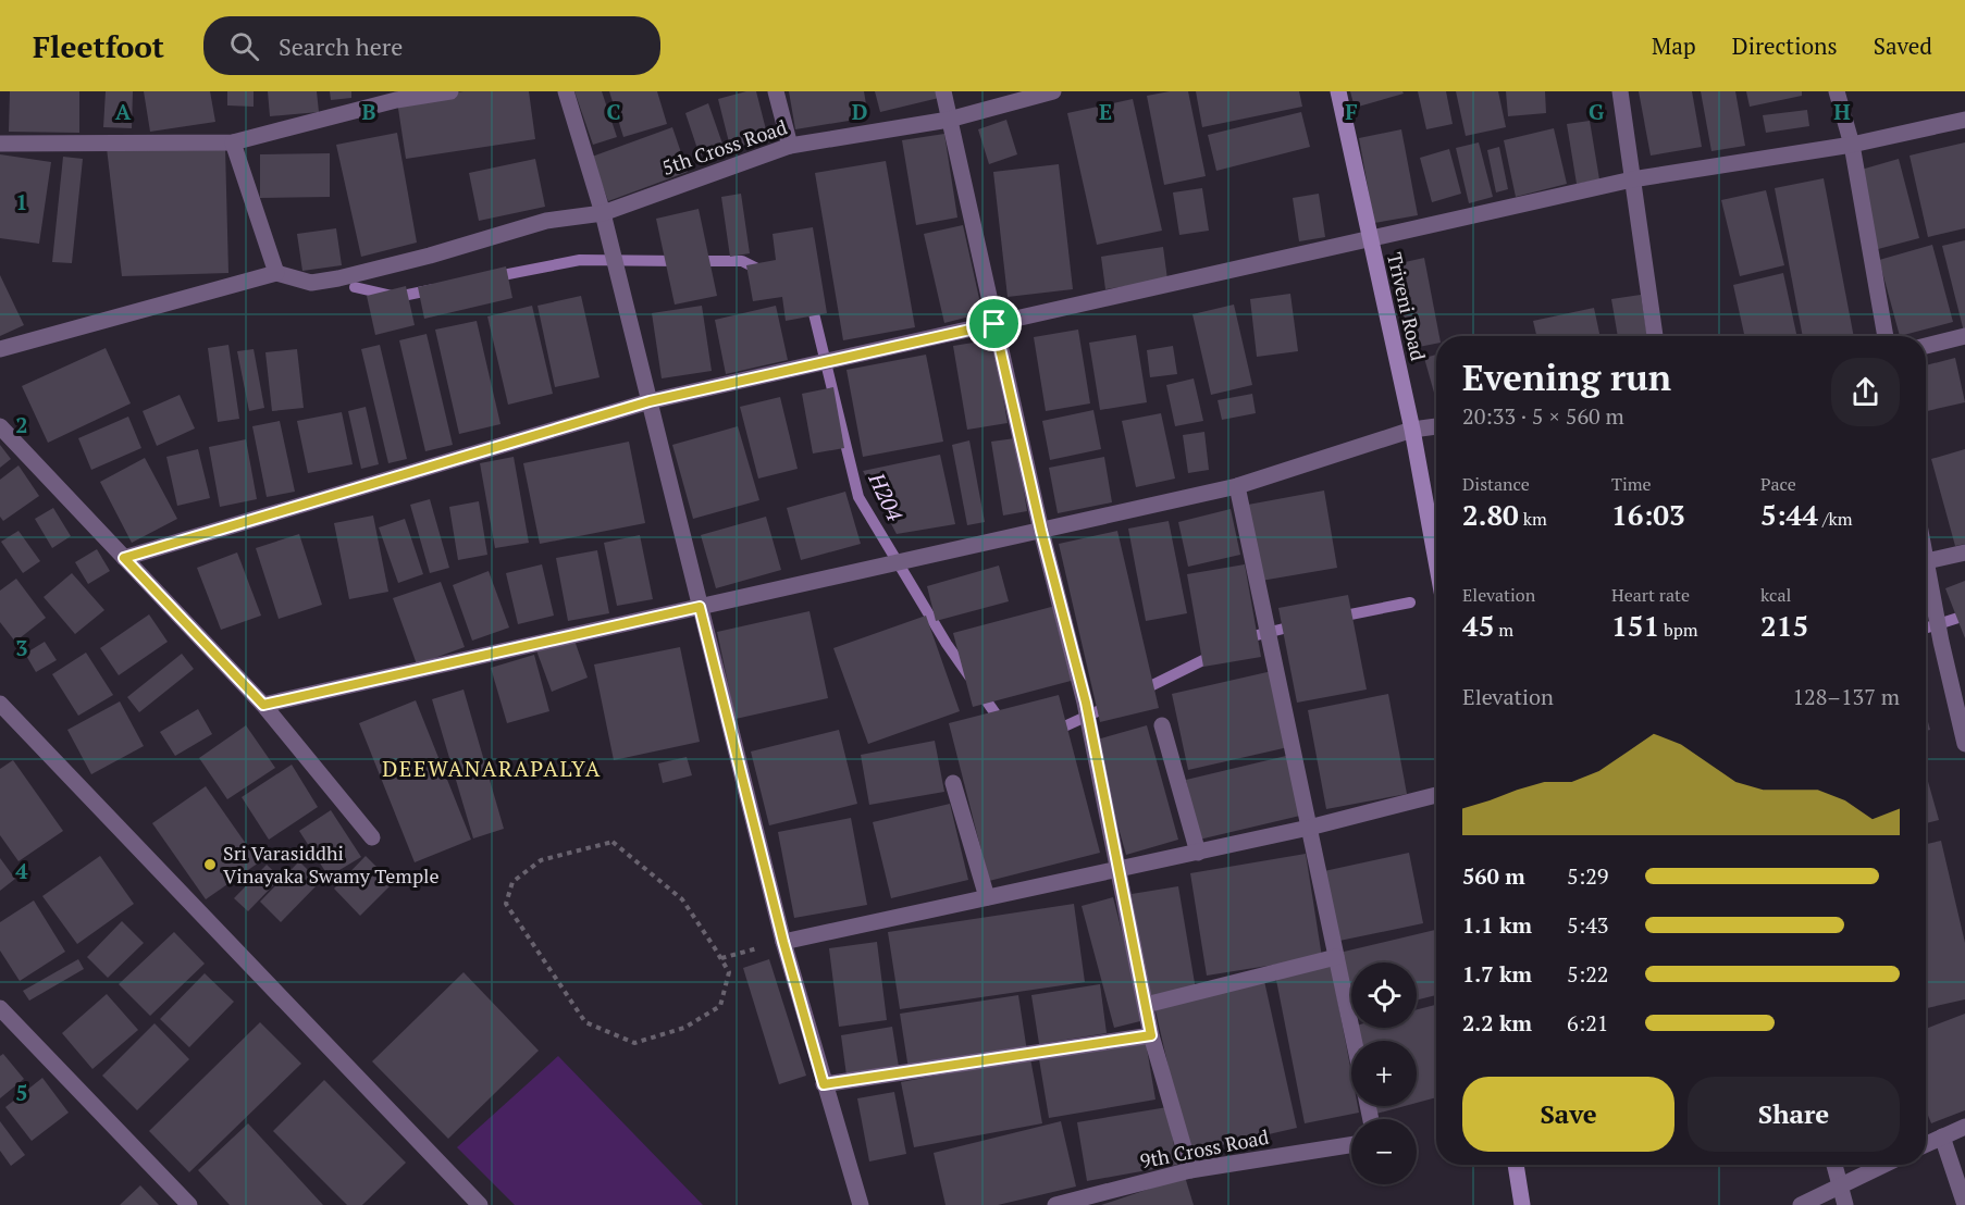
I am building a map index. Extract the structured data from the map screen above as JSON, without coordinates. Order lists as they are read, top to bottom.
{
  "streets": {
    "street": ["5th Cross Road", "Triveni Road", "9th Cross Road"]
  },
  "districts": ["DEEWANARAPALYA"],
  "water": ["H204"],
  "places": ["Sri Varasiddhi Vinayaka Swamy Temple"],
  "page": {
    "header": "Fleetfoot",
    "search": "Search here",
    "nav": ["Map", "Directions", "Saved"],
    "heading": ["Evening run", "20:33 · 5 × 560 m"],
    "stats": [
      ["Distance", "2.80 km"],
      ["Time", "16:03"],
      ["Pace", "5:44 /km"],
      ["Elevation", "45 m"],
      ["Heart rate", "151 bpm"],
      ["kcal", "215"]
    ],
    "chart": ["Elevation", "128–137 m"],
    "list": [
      {
        "name": "560 m",
        "note": "5:29"
      },
      {
        "name": "1.1 km",
        "note": "5:43"
      },
      {
        "name": "1.7 km",
        "note": "5:22"
      },
      {
        "name": "2.2 km",
        "note": "6:21"
      }
    ],
    "map_buttons": ["+", "−"],
    "buttons": ["Save", "Share"]
  },
  "grid": {
    "columns": [
      "A",
      "B",
      "C",
      "D",
      "E",
      "F",
      "G",
      "H"
    ],
    "rows": [
      "1",
      "2",
      "3",
      "4",
      "5"
    ]
  }
}
